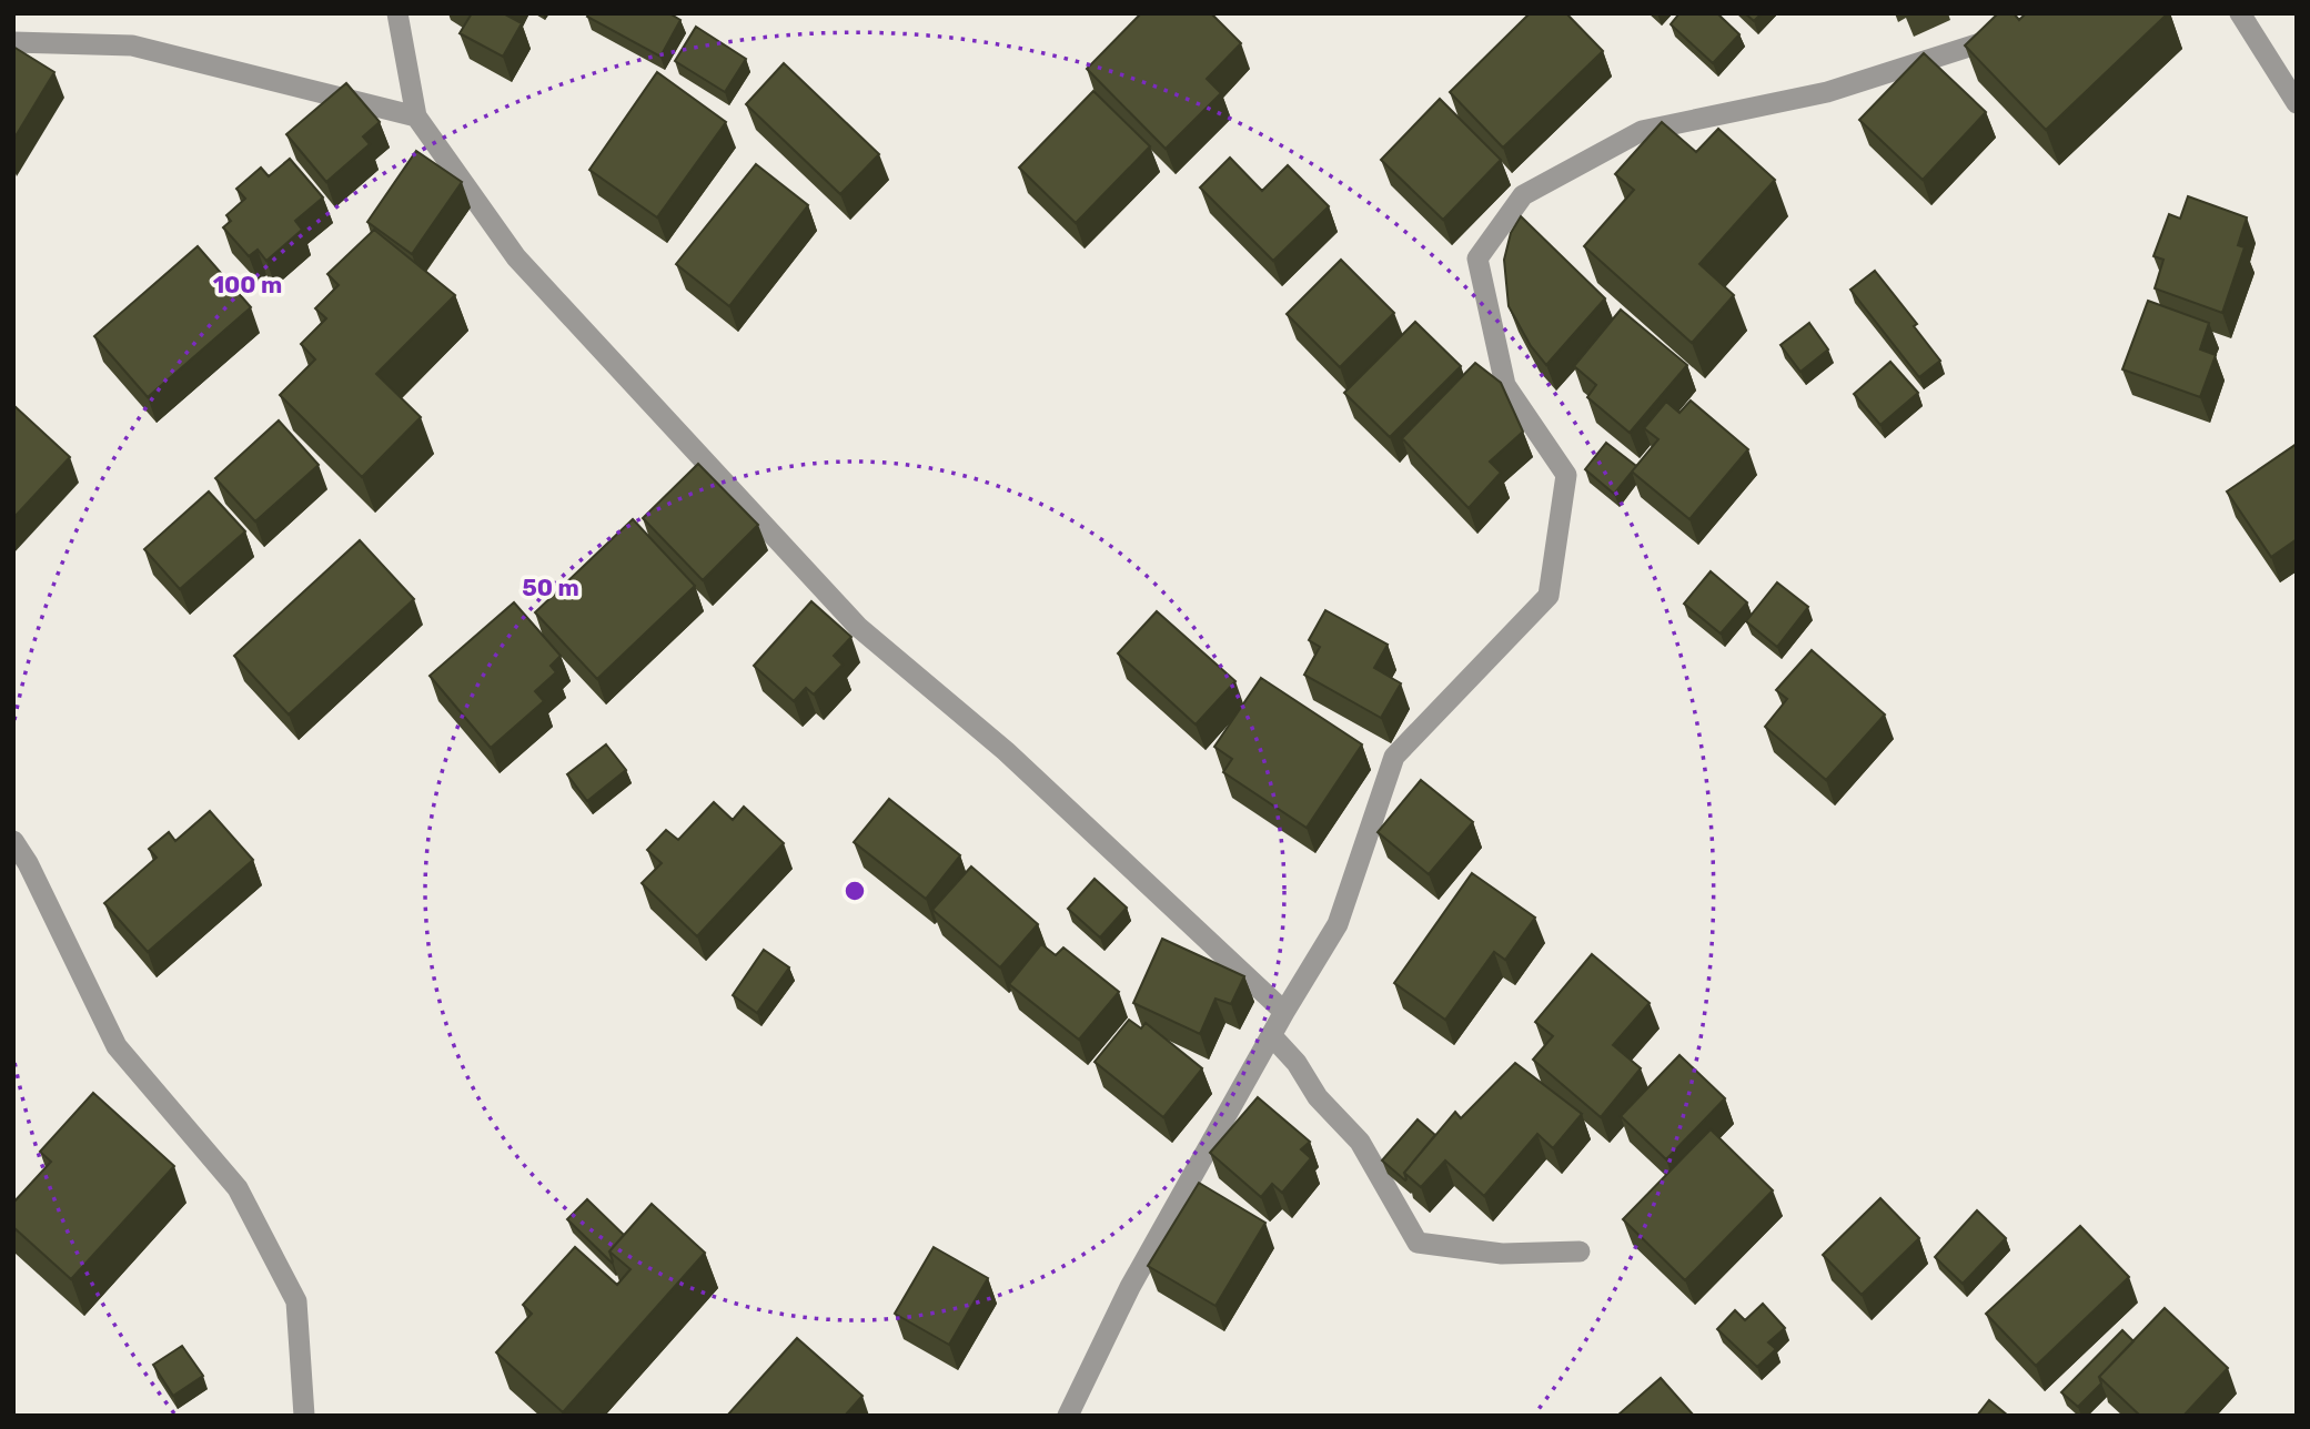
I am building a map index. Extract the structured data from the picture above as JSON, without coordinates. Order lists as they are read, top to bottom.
{
  "rings": ["100 m", "50 m"]
}
